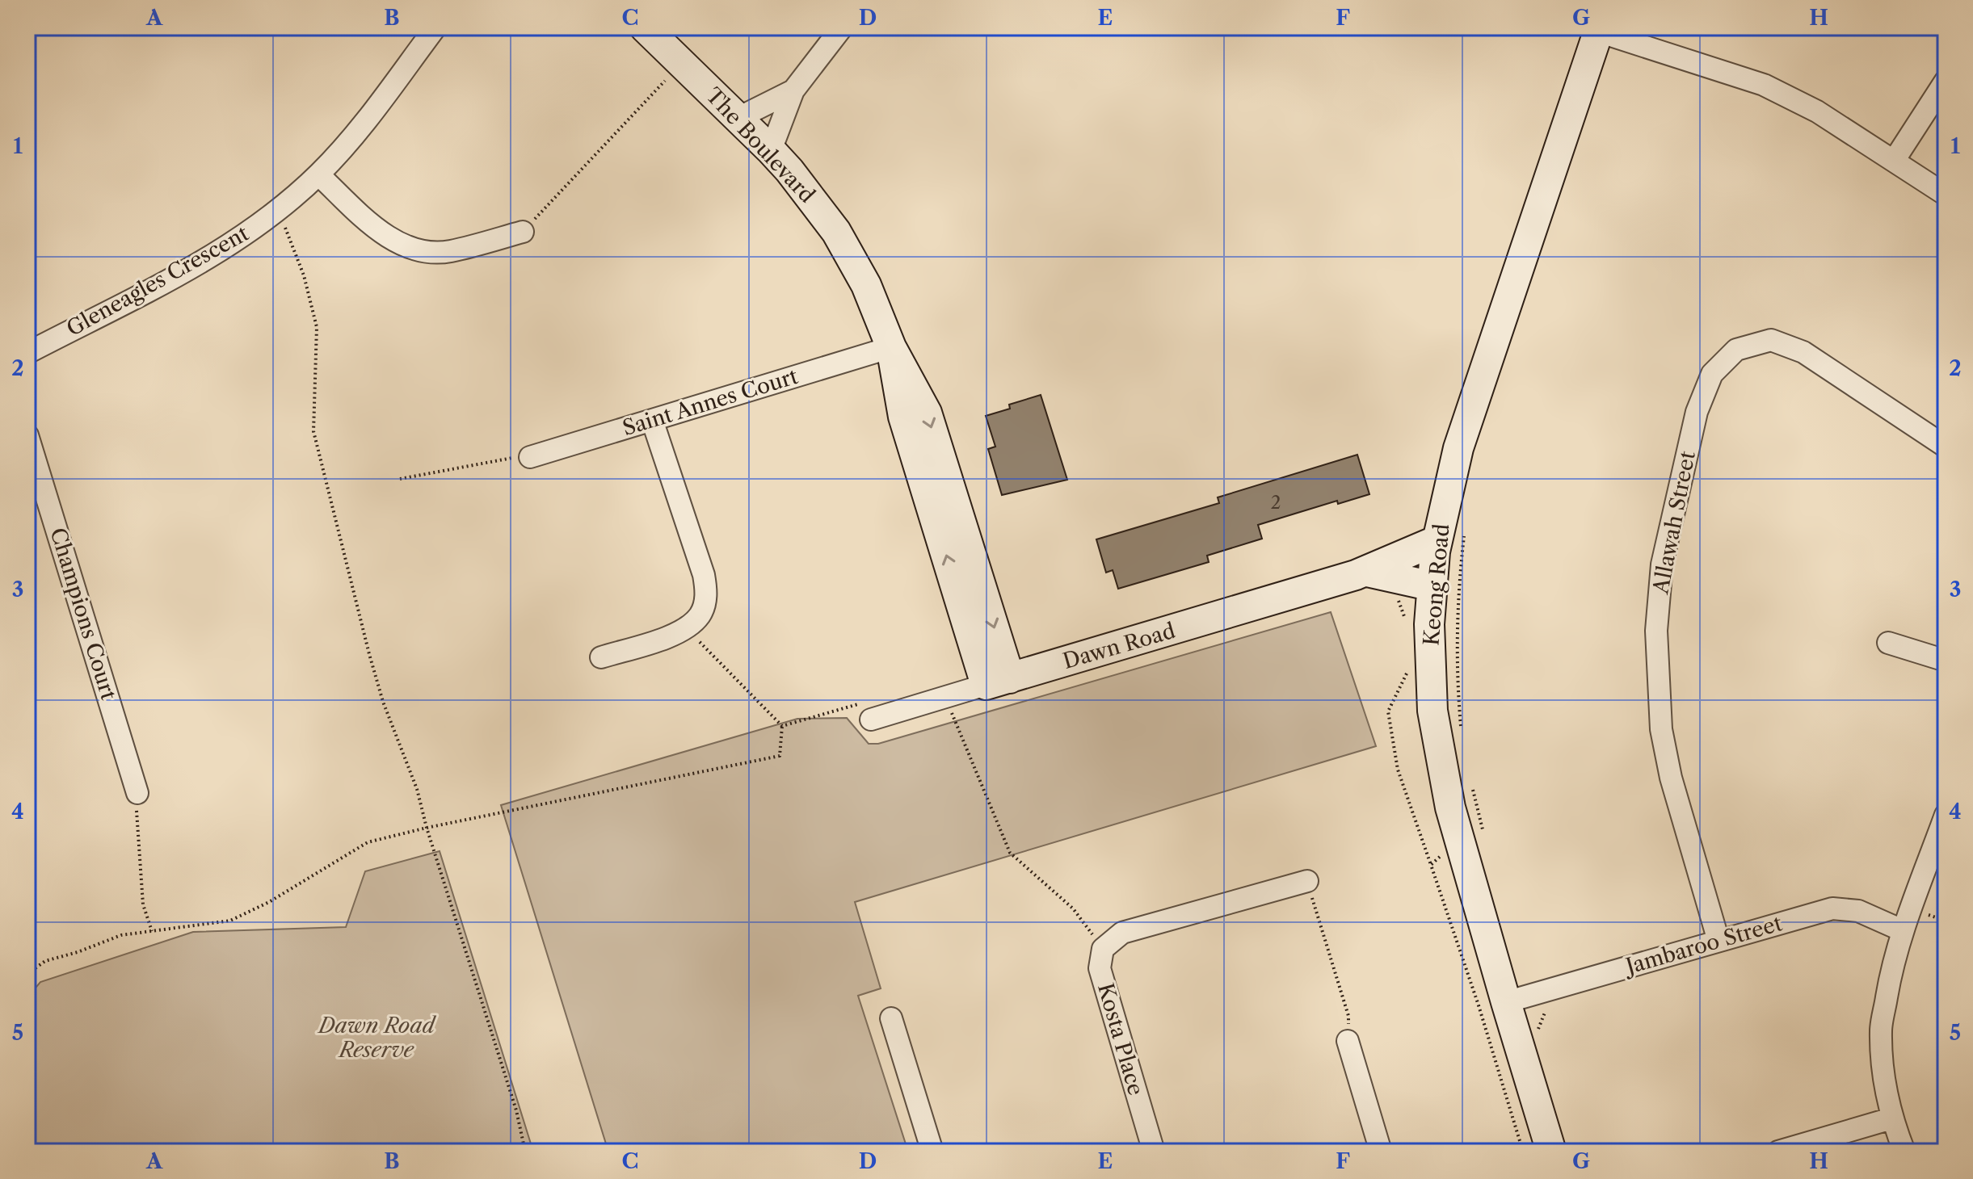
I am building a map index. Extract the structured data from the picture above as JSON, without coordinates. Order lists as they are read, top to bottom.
{
  "streets": {
    "street": [
      "The Boulevard",
      "Gleneagles Crescent",
      "Saint Annes Court",
      "Allawah Street",
      "Keong Road",
      "Champions Court",
      "Dawn Road",
      "Jambaroo Street",
      "Kosta Place"
    ]
  },
  "crossings": [
    ["The Boulevard", "Saint Annes Court"],
    ["The Boulevard", "Dawn Road"],
    ["Allawah Street", "Jambaroo Street"],
    ["Keong Road", "Dawn Road"],
    ["Keong Road", "Jambaroo Street"]
  ],
  "parks": ["Dawn Road Reserve"],
  "house_numbers": ["2"],
  "grid": {
    "columns": [
      "A",
      "B",
      "C",
      "D",
      "E",
      "F",
      "G",
      "H"
    ],
    "rows": [
      "1",
      "2",
      "3",
      "4",
      "5"
    ]
  }
}
